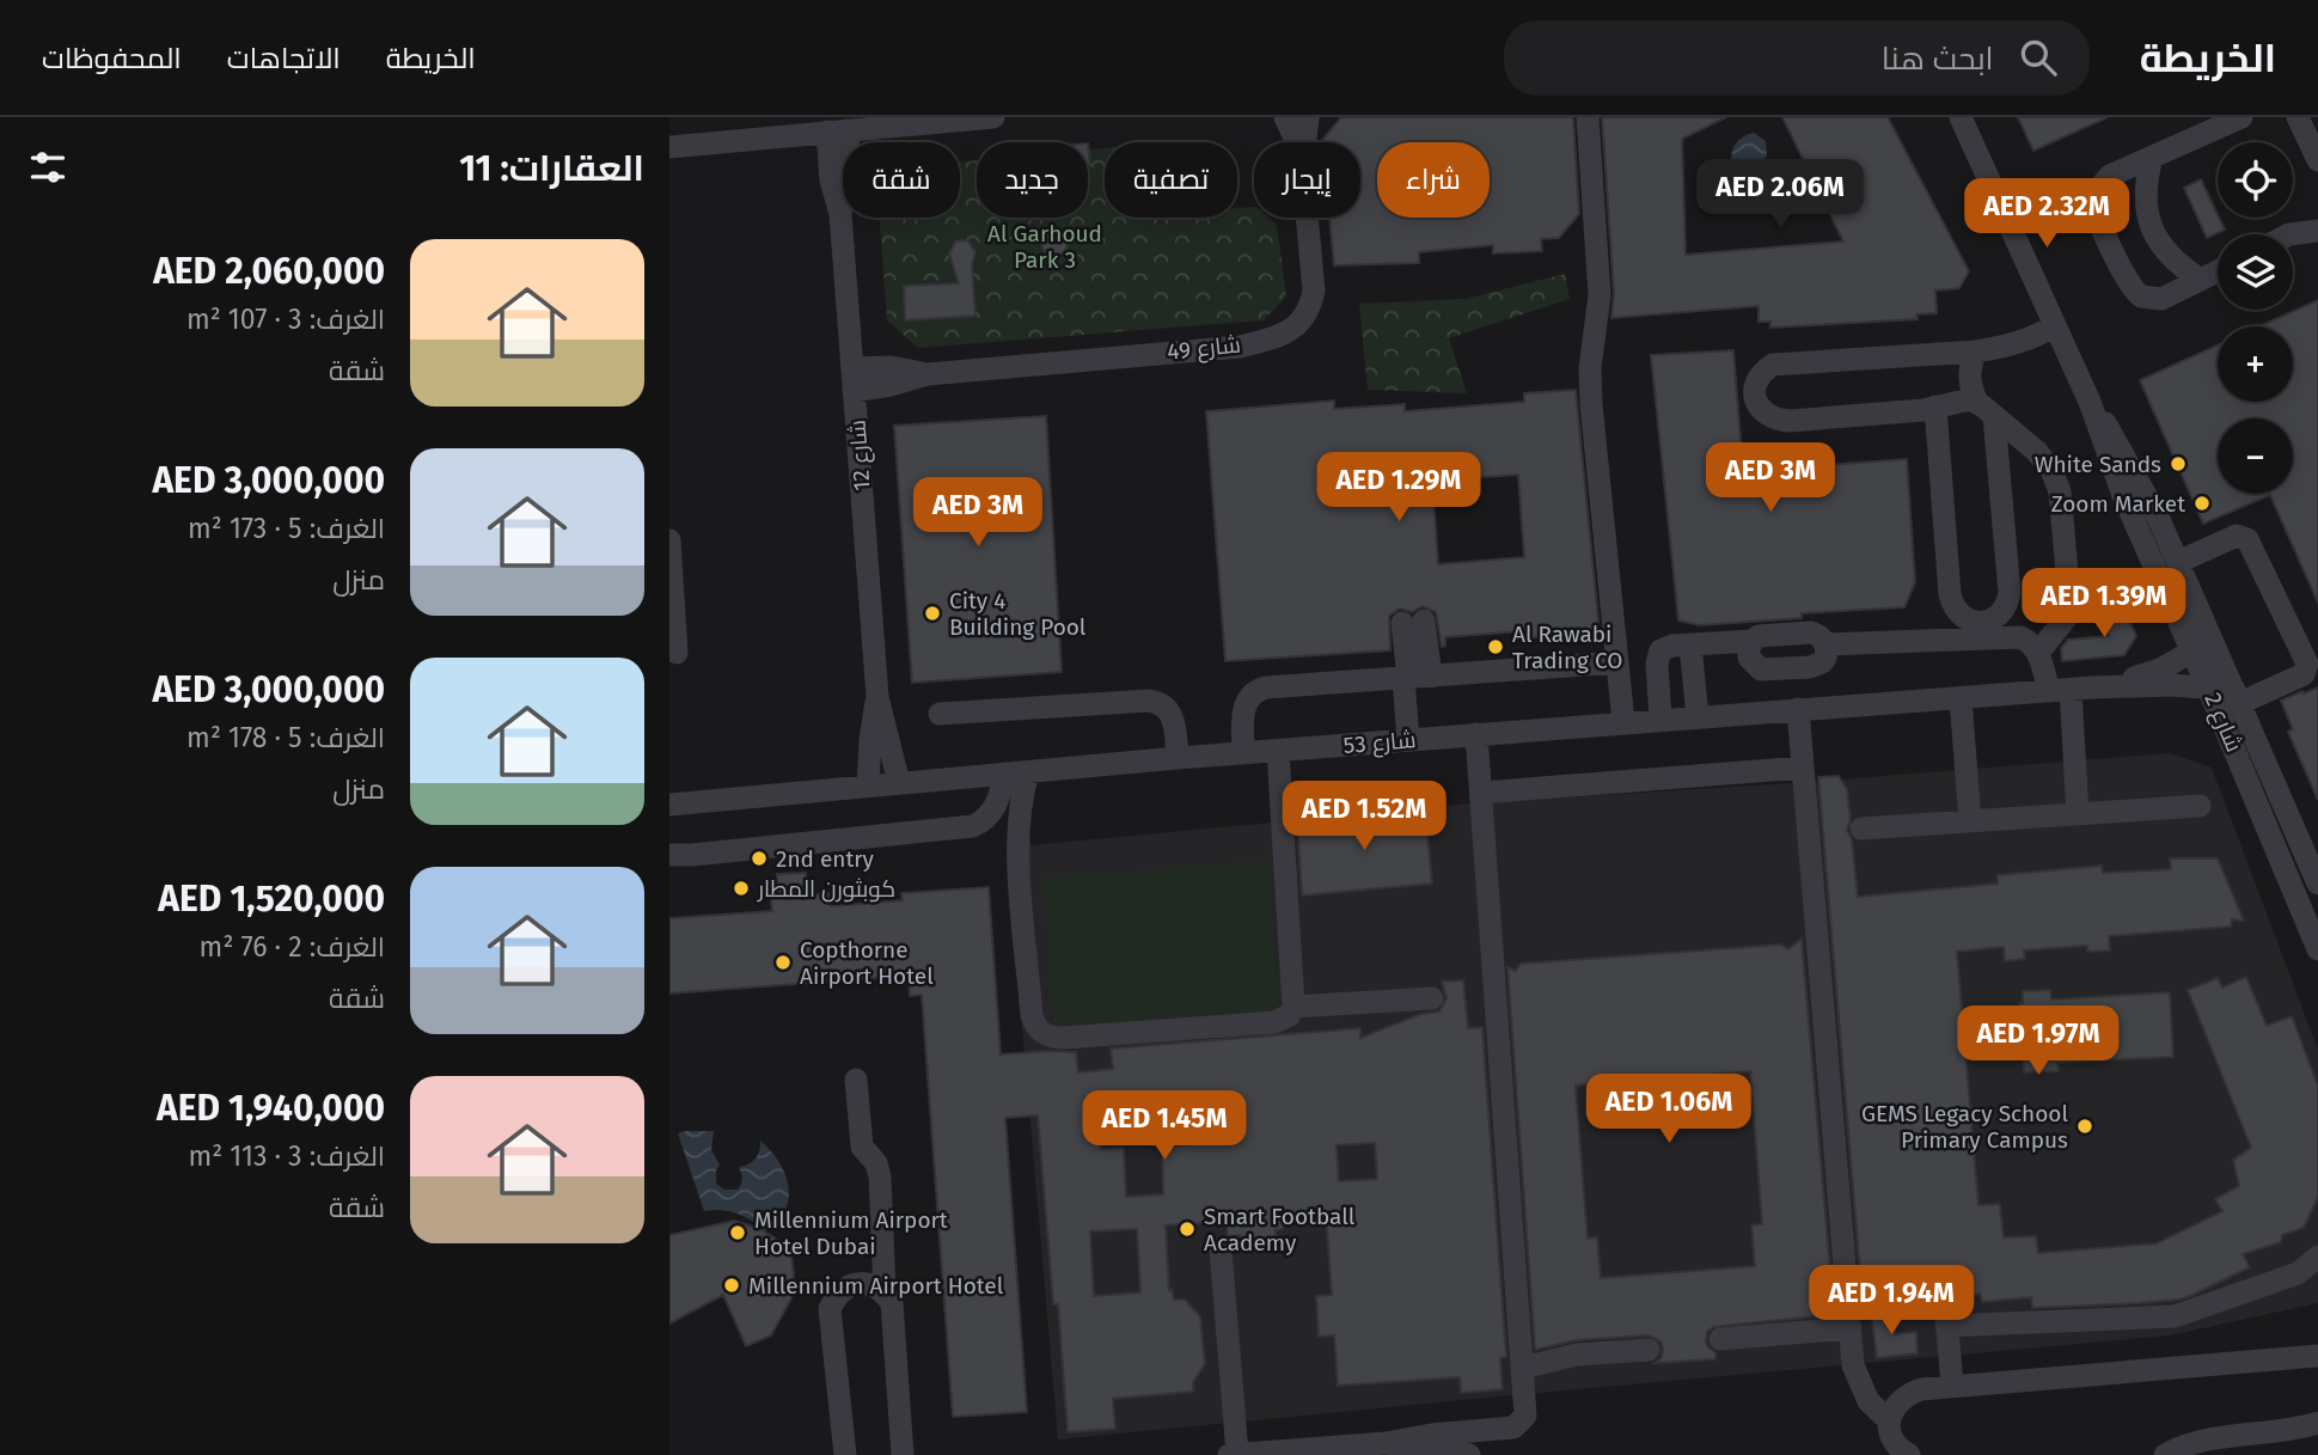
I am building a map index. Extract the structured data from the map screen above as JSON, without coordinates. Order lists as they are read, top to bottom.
{
  "streets": {
    "street": [
      "شارع 49",
      "شارع 12",
      "شارع 2",
      "شارع 53"
    ]
  },
  "crossings": [
    ["شارع 49", "شارع 12"],
    ["شارع 12", "شارع 53"],
    ["شارع 2", "شارع 53"]
  ],
  "parks": ["Al Garhoud Park 3"],
  "places": [
    "White Sands",
    "Zoom Market",
    "City 4 Building Pool",
    "Al Rawabi Trading CO",
    "2nd entry",
    "كوبثورن المطار",
    "Copthorne Airport Hotel",
    "GEMS Legacy School Primary Campus",
    "Smart Football Academy",
    "Millennium Airport Hotel Dubai",
    "Millennium Airport Hotel"
  ],
  "page": {
    "header": "الخريطة",
    "search": "ابحث هنا",
    "nav": ["الخريطة", "الاتجاهات", "المحفوظات"],
    "heading": "العقارات: 11",
    "map_buttons": ["+", "−"],
    "chip": [
      "شراء",
      "إيجار",
      "تصفية",
      "جديد",
      "شقة"
    ],
    "price": [
      "AED 2.06M",
      "AED 2.32M",
      "AED 3M",
      "AED 1.29M",
      "AED 3M",
      "AED 1.39M",
      "AED 1.52M",
      "AED 1.97M",
      "AED 1.06M",
      "AED 1.45M",
      "AED 1.94M"
    ],
    "list": [
      {
        "name": "AED 2,060,000",
        "note": "الغرف: 3 · 107 m² · شقة"
      },
      {
        "name": "AED 3,000,000",
        "note": "الغرف: 5 · 173 m² · منزل"
      },
      {
        "name": "AED 3,000,000",
        "note": "الغرف: 5 · 178 m² · منزل"
      },
      {
        "name": "AED 1,520,000",
        "note": "الغرف: 2 · 76 m² · شقة"
      },
      {
        "name": "AED 1,940,000",
        "note": "الغرف: 3 · 113 m² · شقة"
      }
    ]
  }
}
